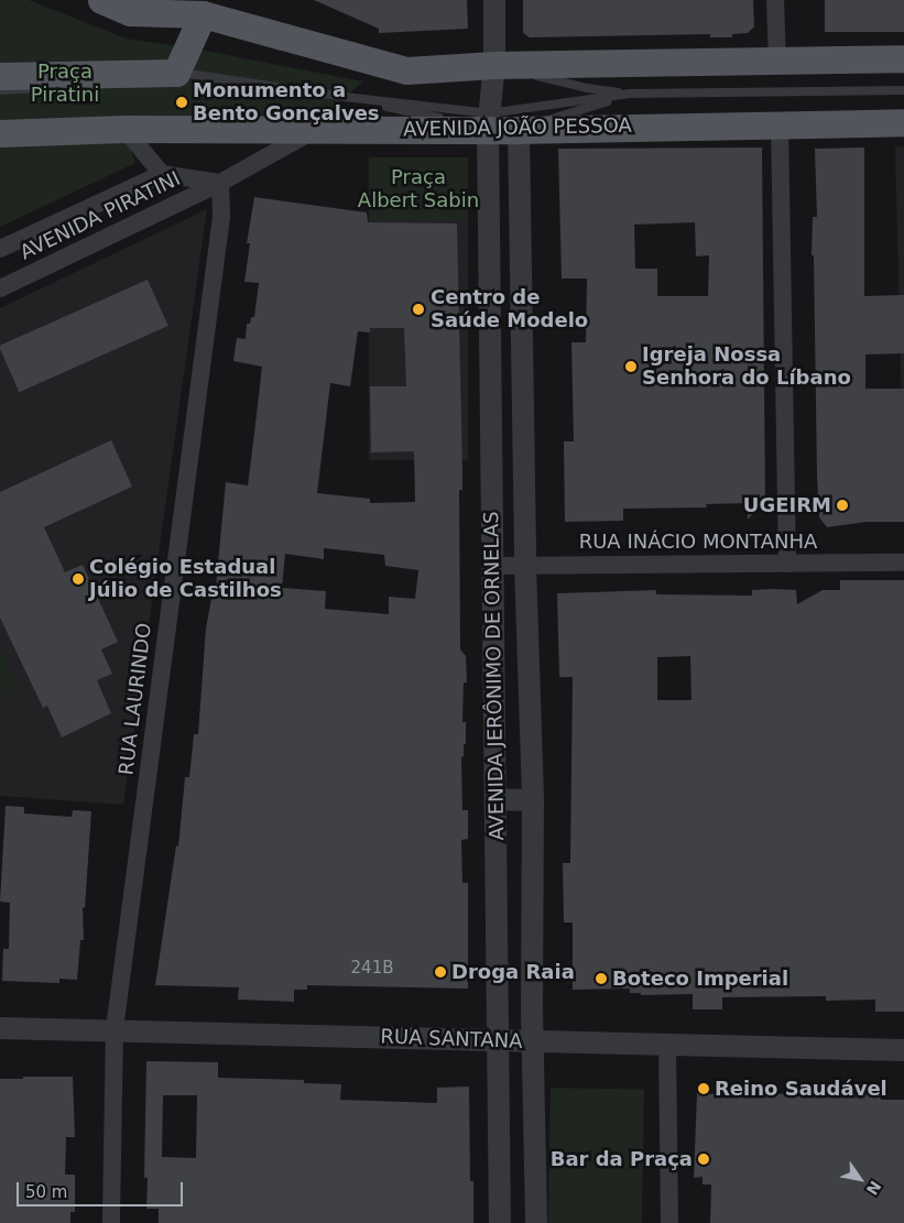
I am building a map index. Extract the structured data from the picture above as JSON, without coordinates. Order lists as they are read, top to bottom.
{
  "streets": {
    "main road": ["AVENIDA JOÃO PESSOA"],
    "street": [
      "AVENIDA PIRATINI",
      "RUA INÁCIO MONTANHA",
      "AVENIDA JERÔNIMO DE ORNELAS",
      "RUA LAURINDO",
      "RUA SANTANA"
    ]
  },
  "crossings": [
    ["AVENIDA JOÃO PESSOA", "AVENIDA PIRATINI"],
    ["AVENIDA JOÃO PESSOA", "AVENIDA JERÔNIMO DE ORNELAS"],
    ["AVENIDA PIRATINI", "RUA LAURINDO"],
    ["RUA INÁCIO MONTANHA", "AVENIDA JERÔNIMO DE ORNELAS"],
    ["AVENIDA JERÔNIMO DE ORNELAS", "RUA SANTANA"],
    ["RUA LAURINDO", "RUA SANTANA"]
  ],
  "parks": ["Praça Piratini", "Praça Albert Sabin"],
  "places": [
    "Monumento a Bento Gonçalves",
    "Centro de Saúde Modelo",
    "Igreja Nossa Senhora do Líbano",
    "UGEIRM",
    "Colégio Estadual Júlio de Castilhos",
    "Droga Raia",
    "Boteco Imperial",
    "Reino Saudável",
    "Bar da Praça"
  ],
  "house_numbers": ["241B"],
  "scale_bar": "50 m",
  "north": "bottom right"
}
